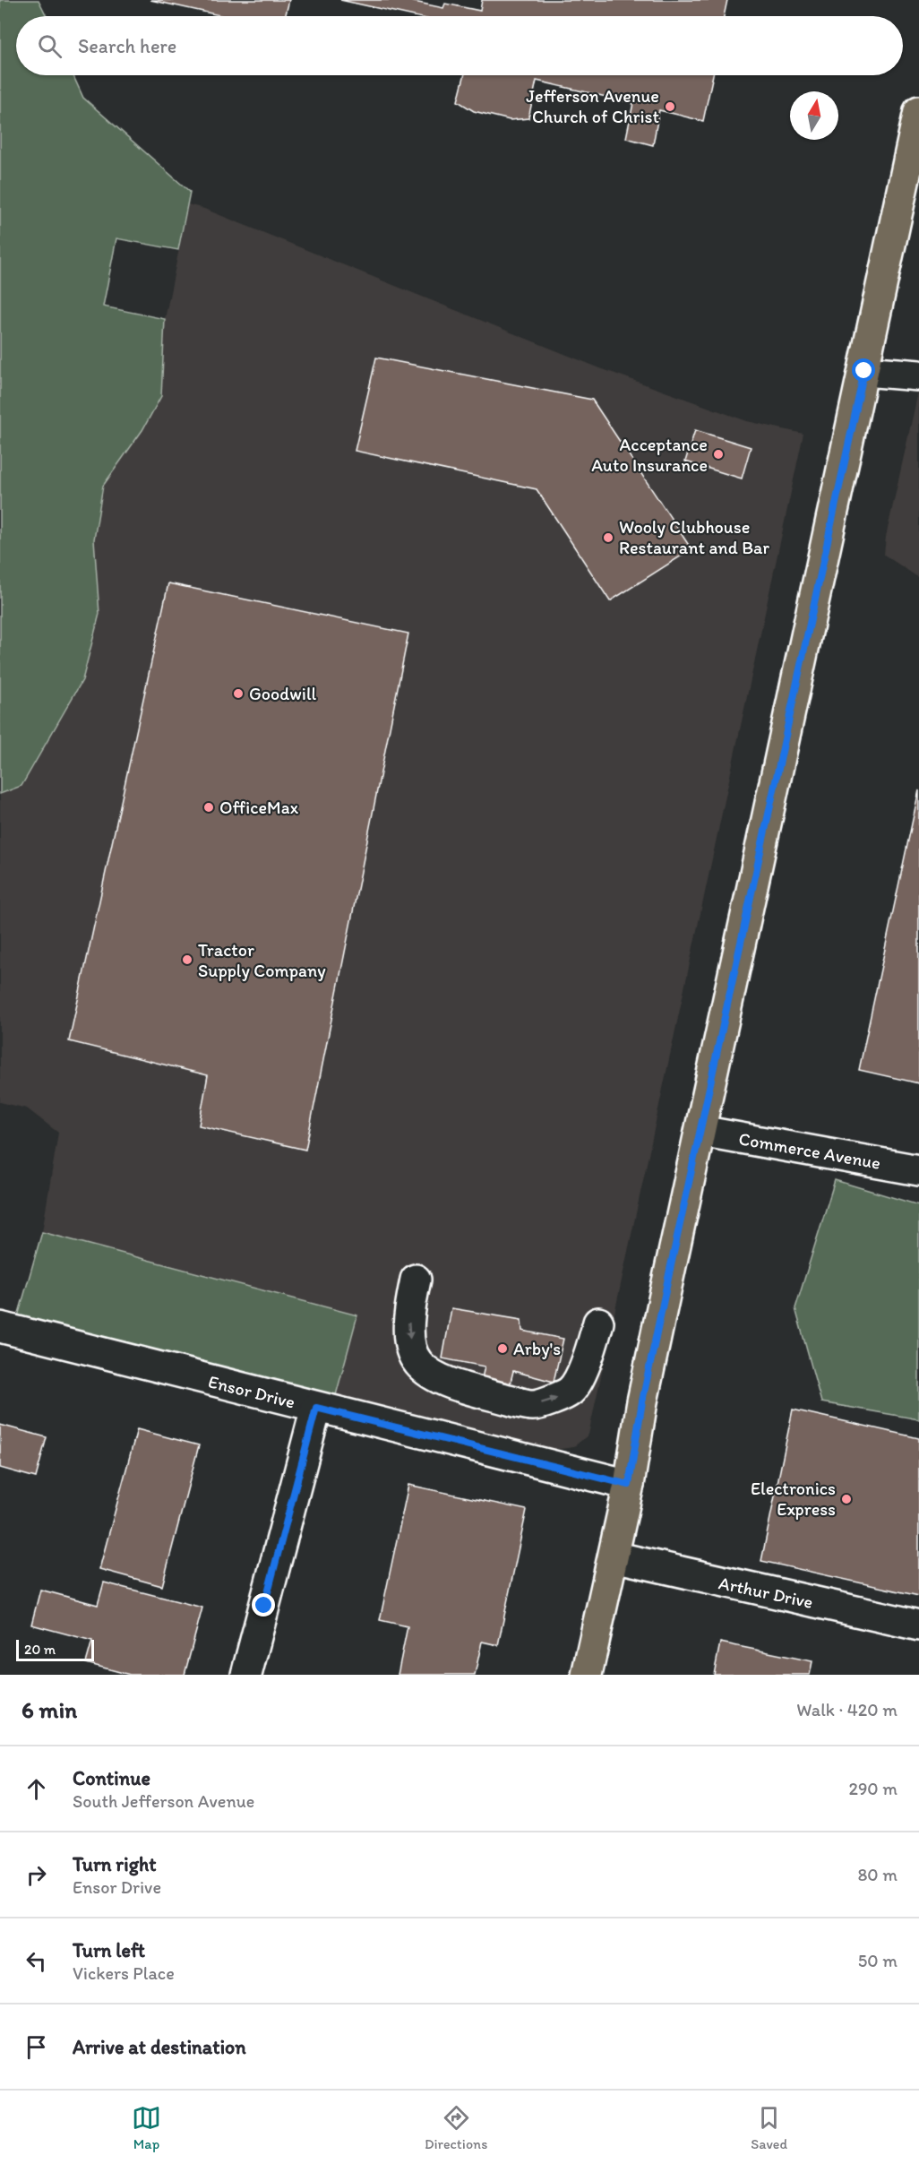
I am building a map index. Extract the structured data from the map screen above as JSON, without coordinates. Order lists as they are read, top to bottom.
{
  "streets": {
    "street": ["Commerce Avenue", "Ensor Drive", "Arthur Drive"]
  },
  "places": [
    "Jefferson Avenue Church of Christ",
    "Acceptance Auto Insurance",
    "Wooly Clubhouse Restaurant and Bar",
    "Goodwill",
    "OfficeMax",
    "Tractor Supply Company",
    "Arby's",
    "Electronics Express"
  ],
  "scale_bar": "20 m",
  "north": "top",
  "page": {
    "search": "Search here",
    "scale": "20 m",
    "heading": ["6 min", "Walk · 420 m"],
    "list": [
      ["Continue", "South Jefferson Avenue", "290 m"],
      ["Turn right", "Ensor Drive", "80 m"],
      ["Turn left", "Vickers Place", "50 m"],
      "Arrive at destination"
    ],
    "nav": ["Map", "Directions", "Saved"]
  }
}
